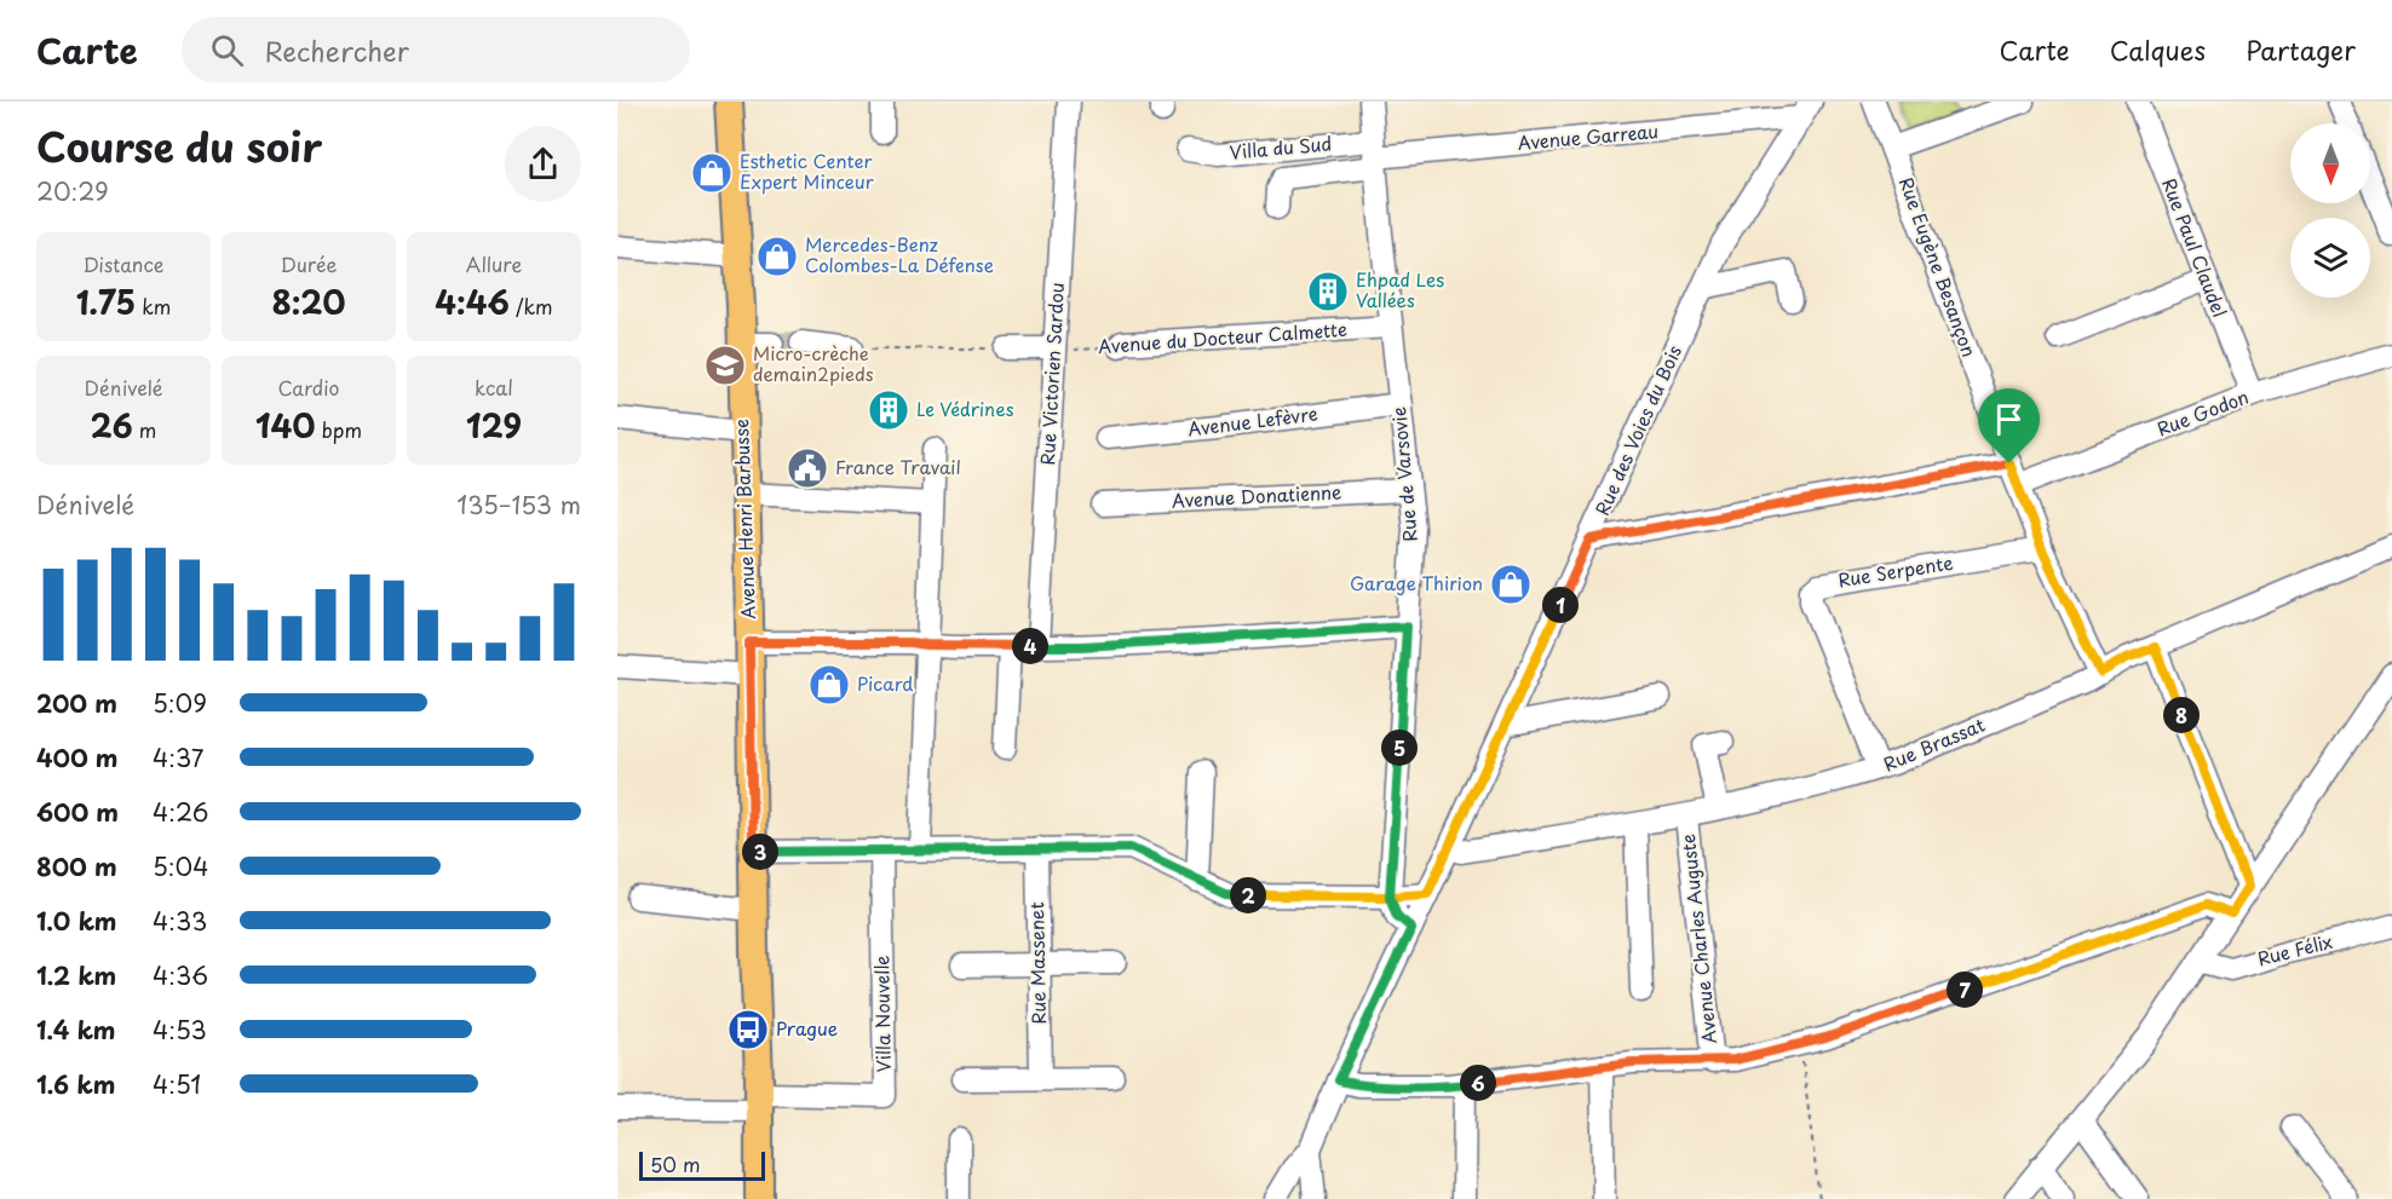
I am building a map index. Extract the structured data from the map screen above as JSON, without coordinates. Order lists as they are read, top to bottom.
{
  "streets": {
    "main road": ["Avenue Henri Barbusse"],
    "street": [
      "Avenue Garreau",
      "Villa du Sud",
      "Rue Paul Claudel",
      "Rue Eugène Besançon",
      "Avenue du Docteur Calmette",
      "Rue Victorien Sardou",
      "Rue Godon",
      "Avenue Lefèvre",
      "Rue des Voies du Bois",
      "Rue de Varsovie",
      "Avenue Donatienne",
      "Rue Serpente",
      "Rue Brassat",
      "Avenue Charles Auguste",
      "Rue Félix",
      "Rue Massenet",
      "Villa Nouvelle"
    ]
  },
  "crossings": [
    ["Avenue Garreau", "Villa du Sud"],
    ["Avenue Garreau", "Rue des Voies du Bois"],
    ["Avenue Garreau", "Rue de Varsovie"],
    ["Villa du Sud", "Rue de Varsovie"],
    ["Rue Paul Claudel", "Rue Godon"],
    ["Rue Eugène Besançon", "Rue Godon"],
    ["Rue Eugène Besançon", "Rue Serpente"],
    ["Rue Eugène Besançon", "Rue Brassat"],
    ["Avenue du Docteur Calmette", "Rue Victorien Sardou"],
    ["Avenue du Docteur Calmette", "Rue de Varsovie"],
    ["Avenue Lefèvre", "Rue de Varsovie"],
    ["Rue des Voies du Bois", "Rue Brassat"],
    ["Rue de Varsovie", "Avenue Donatienne"],
    ["Avenue Henri Barbusse", "Villa Nouvelle"],
    ["Rue Serpente", "Rue Brassat"],
    ["Rue Brassat", "Avenue Charles Auguste"]
  ],
  "places": {
    "shop": [
      "Esthetic Center Expert Minceur",
      "Mercedes-Benz Colombes-La Défense",
      "Garage Thirion",
      "Picard"
    ],
    "building": ["Ehpad Les Vallées", "Le Védrines"],
    "school or university": ["Micro-crèche demain2pieds"],
    "public building": ["France Travail"],
    "bus stop": ["Prague"]
  },
  "scale_bar": "50 m",
  "north": "bottom",
  "page": {
    "header": "Carte",
    "search": "Rechercher",
    "nav": ["Carte", "Calques", "Partager"],
    "heading": ["Course du soir", "20:29"],
    "stats": [
      ["Distance", "1.75 km"],
      ["Durée", "8:20"],
      ["Allure", "4:46 /km"],
      ["Dénivelé", "26 m"],
      ["Cardio", "140 bpm"],
      ["kcal", "129"]
    ],
    "chart": ["Dénivelé", "135–153 m"],
    "pins": [
      "1",
      "4",
      "8",
      "5",
      "3",
      "2",
      "7",
      "6"
    ],
    "list": [
      {
        "name": "200 m",
        "note": "5:09"
      },
      {
        "name": "400 m",
        "note": "4:37"
      },
      {
        "name": "600 m",
        "note": "4:26"
      },
      {
        "name": "800 m",
        "note": "5:04"
      },
      {
        "name": "1.0 km",
        "note": "4:33"
      },
      {
        "name": "1.2 km",
        "note": "4:36"
      },
      {
        "name": "1.4 km",
        "note": "4:53"
      },
      {
        "name": "1.6 km",
        "note": "4:51"
      }
    ],
    "scale": "50 m"
  }
}
